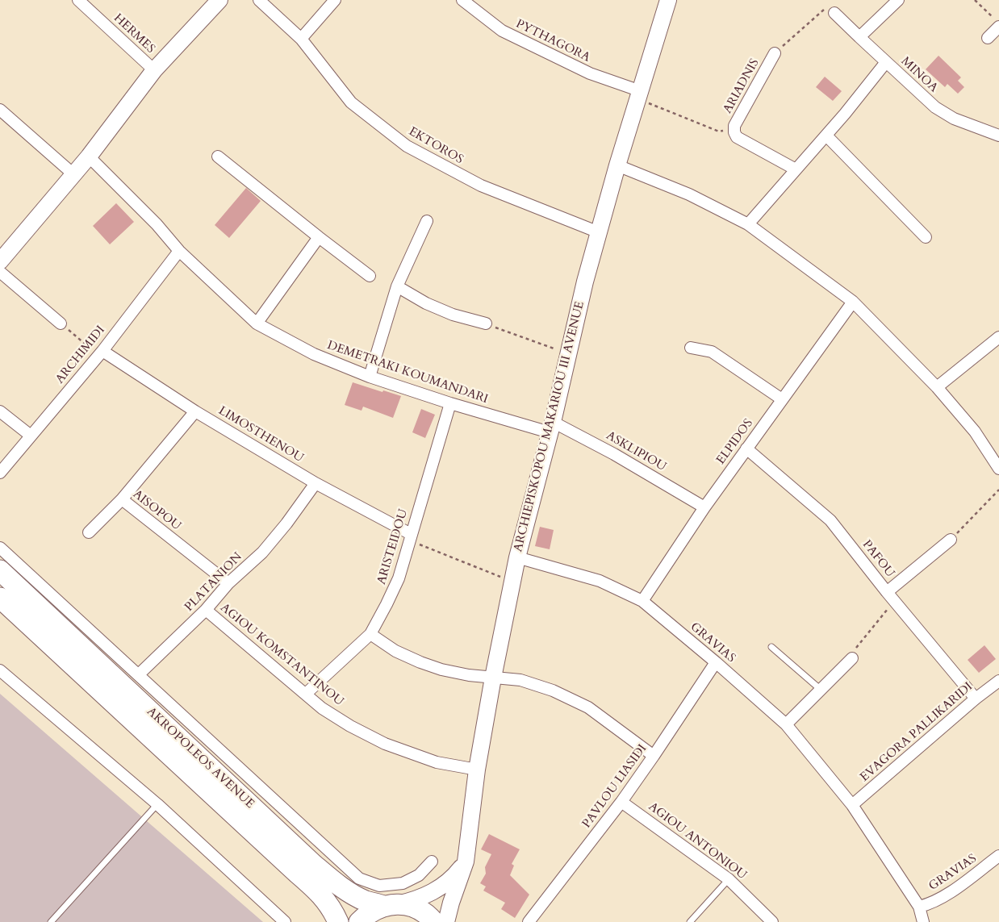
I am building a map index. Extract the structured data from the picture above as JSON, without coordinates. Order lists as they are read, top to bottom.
{
  "streets": {
    "highway": ["AKROPOLEOS AVENUE"],
    "main road": ["ARCHIEPISKOPOU MAKARIOU III AVENUE"],
    "street": [
      "HERMES",
      "PYTHAGORA",
      "MINOA",
      "ARIADNIS",
      "EKTOROS",
      "ARCHIMIDI",
      "DEMETRAKI KOUMANDARI",
      "LIMOSTHENOU",
      "ELPIDOS",
      "ASKLIPIOU",
      "AISOPOU",
      "ARISTEIDOU",
      "PAFOU",
      "PLATANION",
      "GRAVIAS",
      "AGIOU KOMSTANTINOU",
      "EVAGORA PALLIKARIDI",
      "PAVLOU LIASIDI",
      "AGIOU ANTONIOU"
    ]
  },
  "crossings": [
    ["PYTHAGORA", "ARCHIEPISKOPOU MAKARIOU III AVENUE"],
    ["EKTOROS", "ARCHIEPISKOPOU MAKARIOU III AVENUE"],
    ["ARCHIMIDI", "DEMETRAKI KOUMANDARI"],
    ["ARCHIMIDI", "LIMOSTHENOU"],
    ["DEMETRAKI KOUMANDARI", "ARCHIEPISKOPOU MAKARIOU III AVENUE"],
    ["DEMETRAKI KOUMANDARI", "ASKLIPIOU"],
    ["DEMETRAKI KOUMANDARI", "ARISTEIDOU"],
    ["ARCHIEPISKOPOU MAKARIOU III AVENUE", "ASKLIPIOU"],
    ["ARCHIEPISKOPOU MAKARIOU III AVENUE", "GRAVIAS"],
    ["ARCHIEPISKOPOU MAKARIOU III AVENUE", "AGIOU KOMSTANTINOU"],
    ["ARCHIEPISKOPOU MAKARIOU III AVENUE", "AKROPOLEOS AVENUE"],
    ["LIMOSTHENOU", "AISOPOU"],
    ["LIMOSTHENOU", "ARISTEIDOU"],
    ["LIMOSTHENOU", "PLATANION"],
    ["ELPIDOS", "ASKLIPIOU"],
    ["ELPIDOS", "PAFOU"],
    ["ELPIDOS", "GRAVIAS"],
    ["AISOPOU", "PLATANION"],
    ["ARISTEIDOU", "AGIOU KOMSTANTINOU"],
    ["PAFOU", "EVAGORA PALLIKARIDI"],
    ["PLATANION", "AGIOU KOMSTANTINOU"],
    ["GRAVIAS", "EVAGORA PALLIKARIDI"],
    ["GRAVIAS", "PAVLOU LIASIDI"],
    ["PAVLOU LIASIDI", "AGIOU ANTONIOU"]
  ]
}
